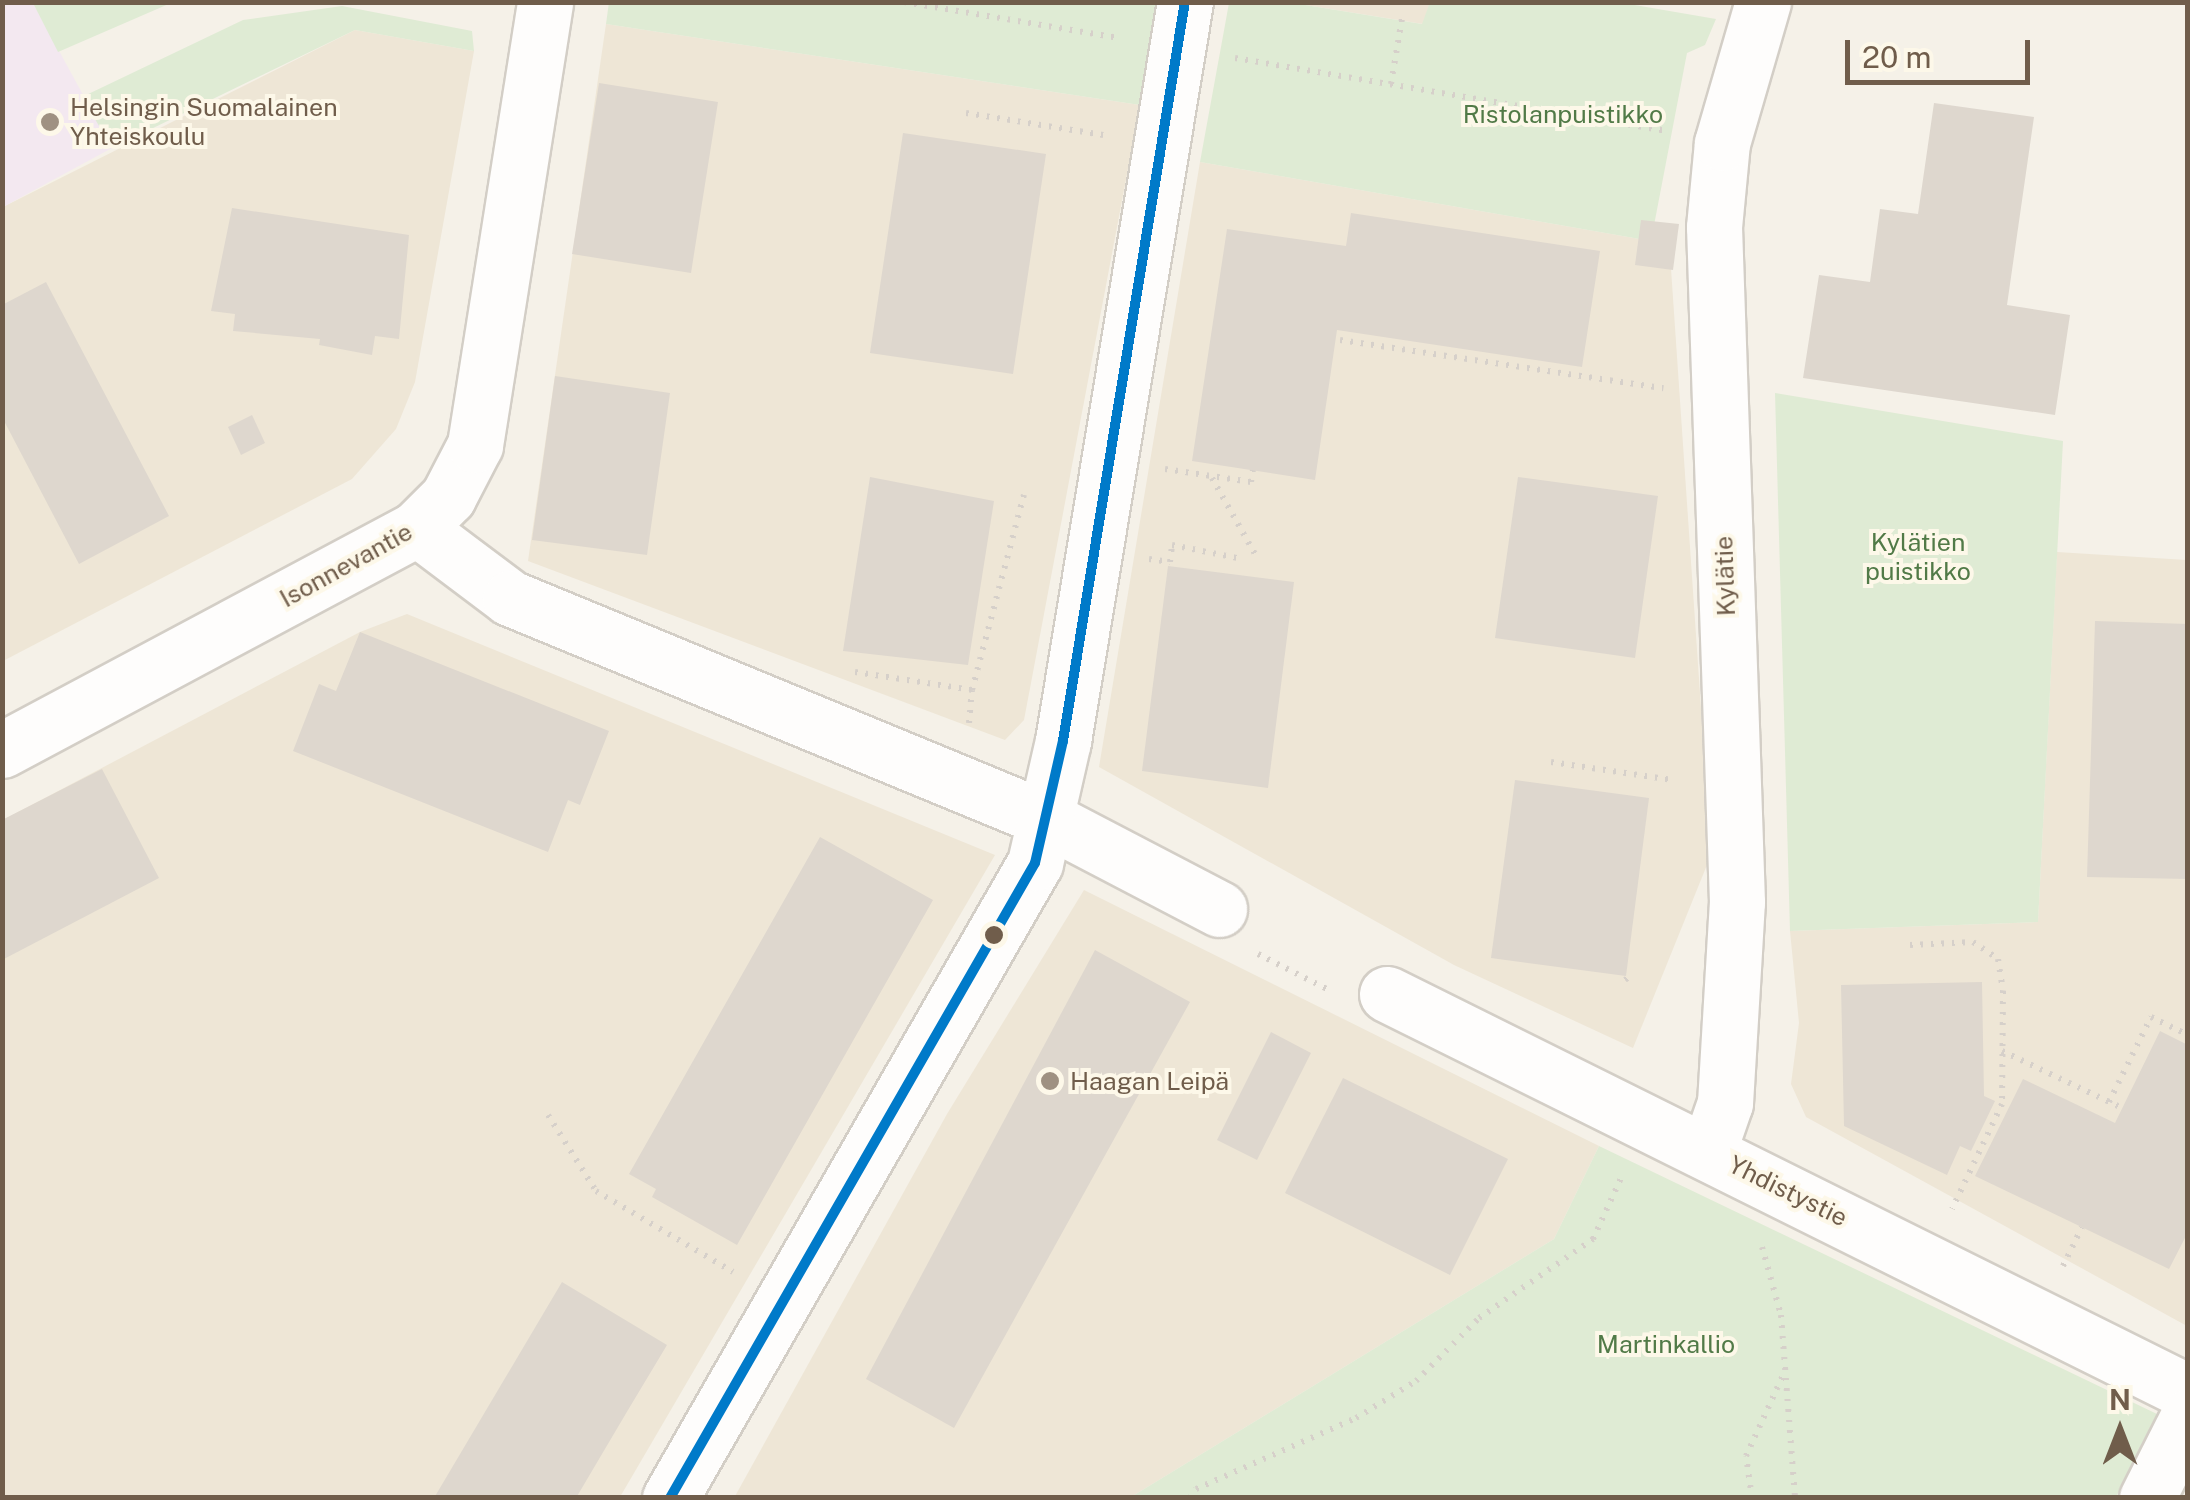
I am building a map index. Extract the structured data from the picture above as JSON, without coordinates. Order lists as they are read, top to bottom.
{
  "streets": {
    "street": ["Isonnevantie", "Kylätie", "Yhdistystie"]
  },
  "crossings": [
    ["Kylätie", "Yhdistystie"]
  ],
  "parks": ["Ristolanpuistikko", "Kylätien puistikko", "Martinkallio"],
  "places": ["Helsingin Suomalainen Yhteiskoulu", "Haagan Leipä"],
  "scale_bar": "20 m",
  "north": "top"
}
